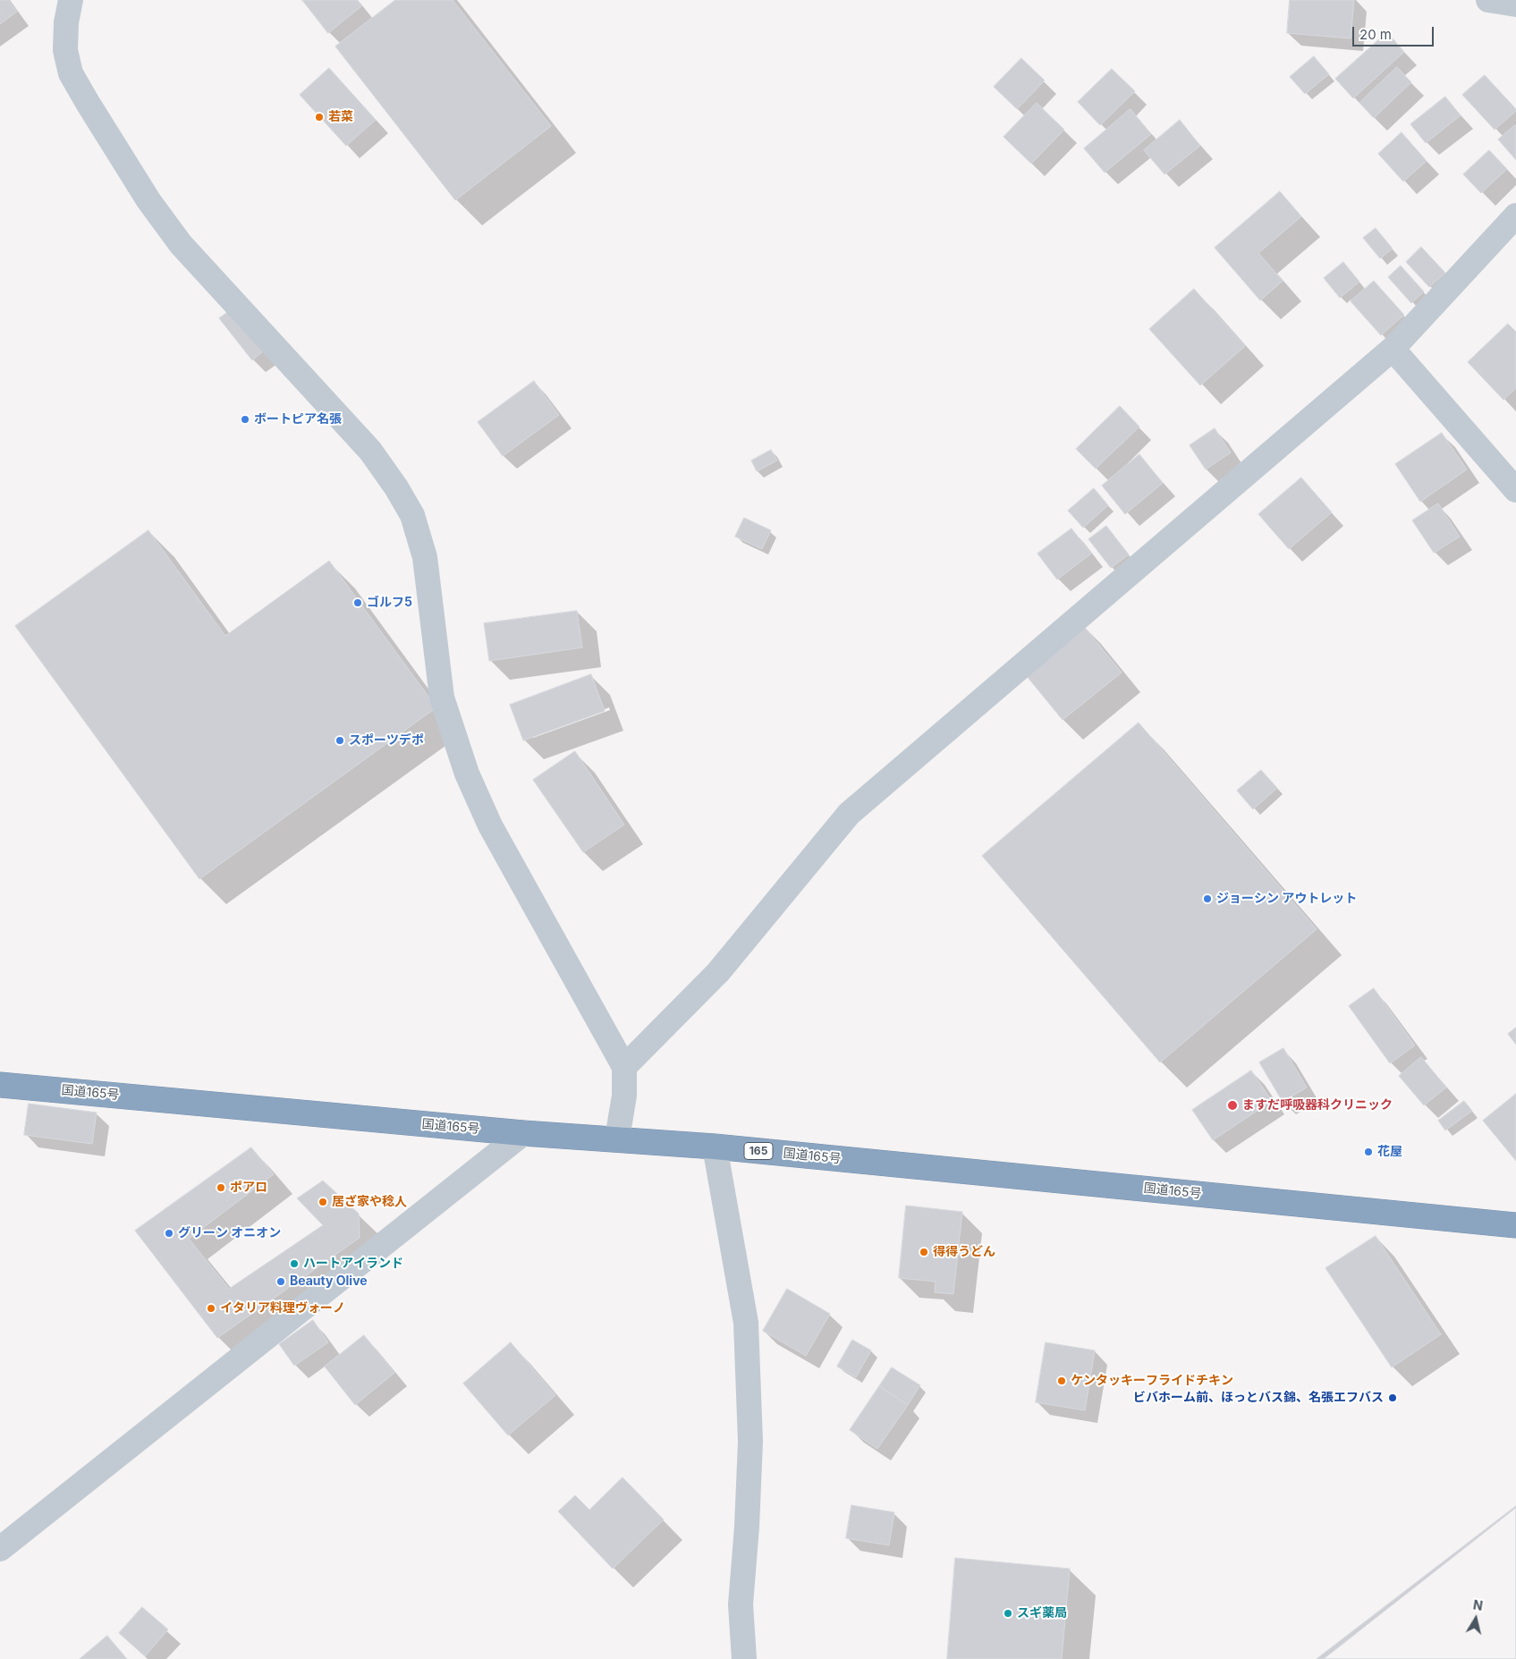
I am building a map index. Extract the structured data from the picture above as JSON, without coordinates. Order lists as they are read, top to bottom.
{
  "streets": {
    "highway": ["国道165号", "165"]
  },
  "places": [
    "若菜",
    "ボートピア名張",
    "ゴルフ5",
    "スポーツデポ",
    "ジョーシン アウトレット",
    "ますだ呼吸器科クリニック",
    "花屋",
    "ポアロ",
    "居ざ家や稔人",
    "グリーン オニオン",
    "得得うどん",
    "ハートアイランド",
    "Beauty Olive",
    "イタリア料理ヴォーノ",
    "ケンタッキーフライドチキン",
    "ビバホーム前、ほっとバス錦、名張エフバス",
    "スギ薬局"
  ],
  "scale_bar": "20 m",
  "north": "top"
}
